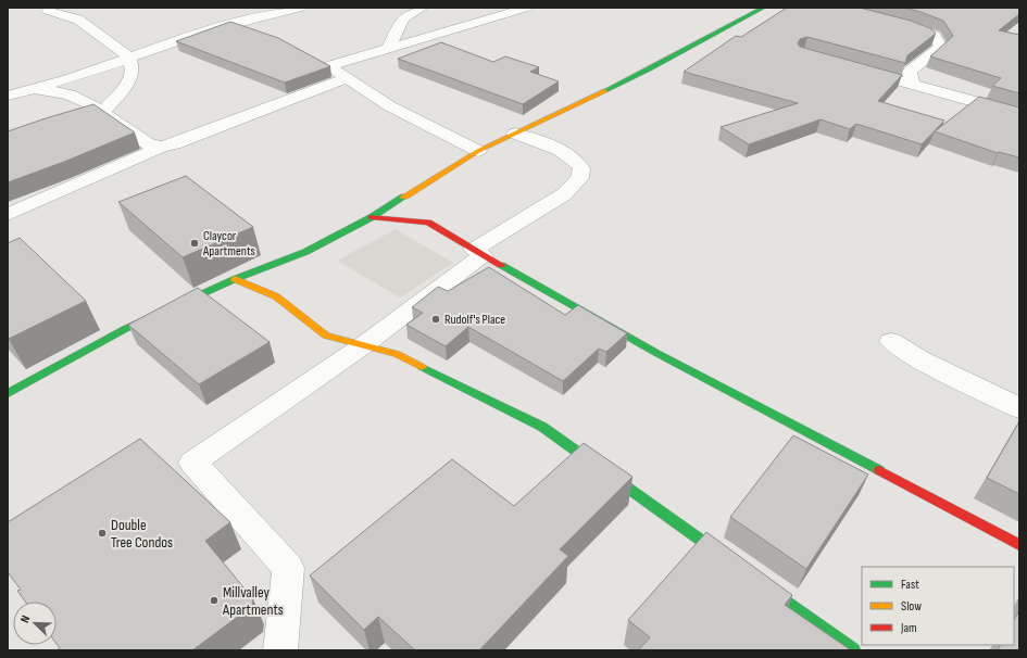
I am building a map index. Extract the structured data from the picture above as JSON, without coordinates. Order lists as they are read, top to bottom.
{
  "places": [
    "Claycor Apartments",
    "Rudolf's Place",
    "Double Tree Condos",
    "Millvalley Apartments"
  ],
  "legend": ["Fast", "Slow", "Jam"],
  "north": "top left"
}
